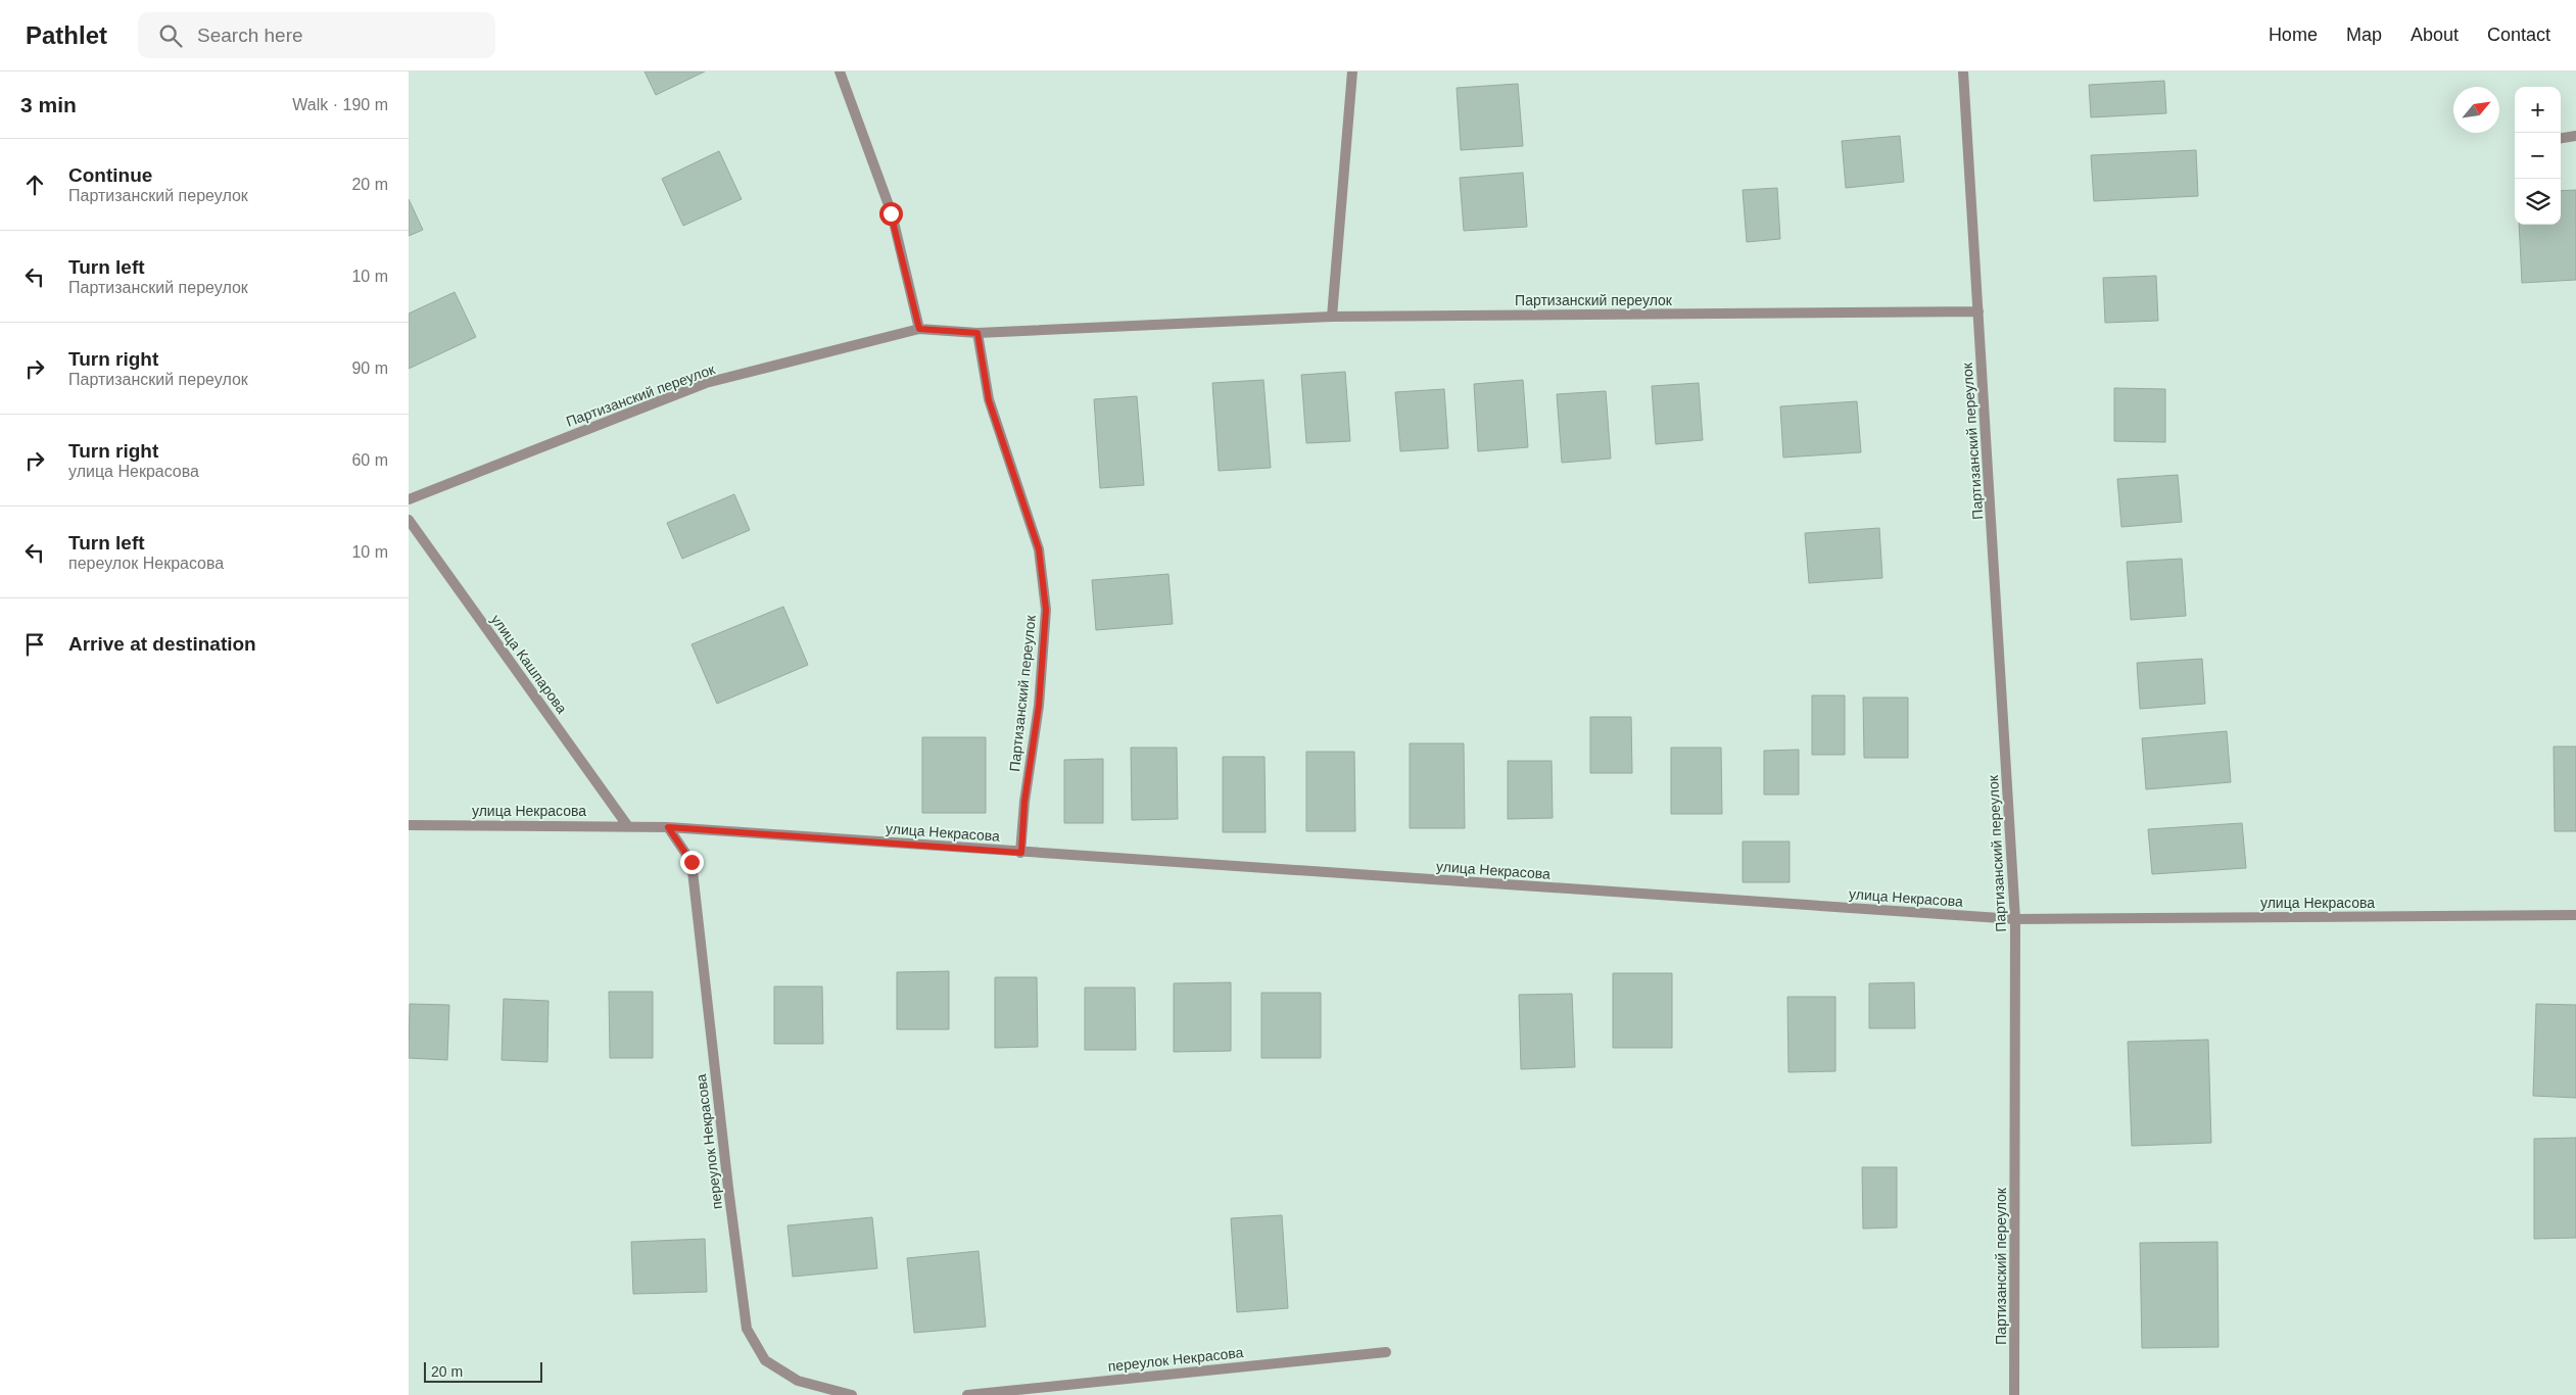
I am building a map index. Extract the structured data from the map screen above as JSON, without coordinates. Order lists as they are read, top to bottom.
{
  "streets": {
    "street": [
      "Партизанский переулок",
      "улица Кашпарова",
      "улица Некрасова",
      "переулок Некрасова"
    ]
  },
  "crossings": [
    ["Партизанский переулок", "улица Некрасова"],
    ["улица Кашпарова", "улица Некрасова"],
    ["улица Некрасова", "переулок Некрасова"]
  ],
  "scale_bar": "20 m",
  "north": "top right",
  "page": {
    "header": "Pathlet",
    "search": "Search here",
    "nav": [
      "Home",
      "Map",
      "About",
      "Contact"
    ],
    "heading": ["3 min", "Walk · 190 m"],
    "map_buttons": ["+", "−"],
    "list": [
      ["Continue", "Партизанский переулок", "20 m"],
      ["Turn left", "Партизанский переулок", "10 m"],
      ["Turn right", "Партизанский переулок", "90 m"],
      ["Turn right", "улица Некрасова", "60 m"],
      ["Turn left", "переулок Некрасова", "10 m"],
      "Arrive at destination"
    ],
    "scale": "20 m"
  }
}
